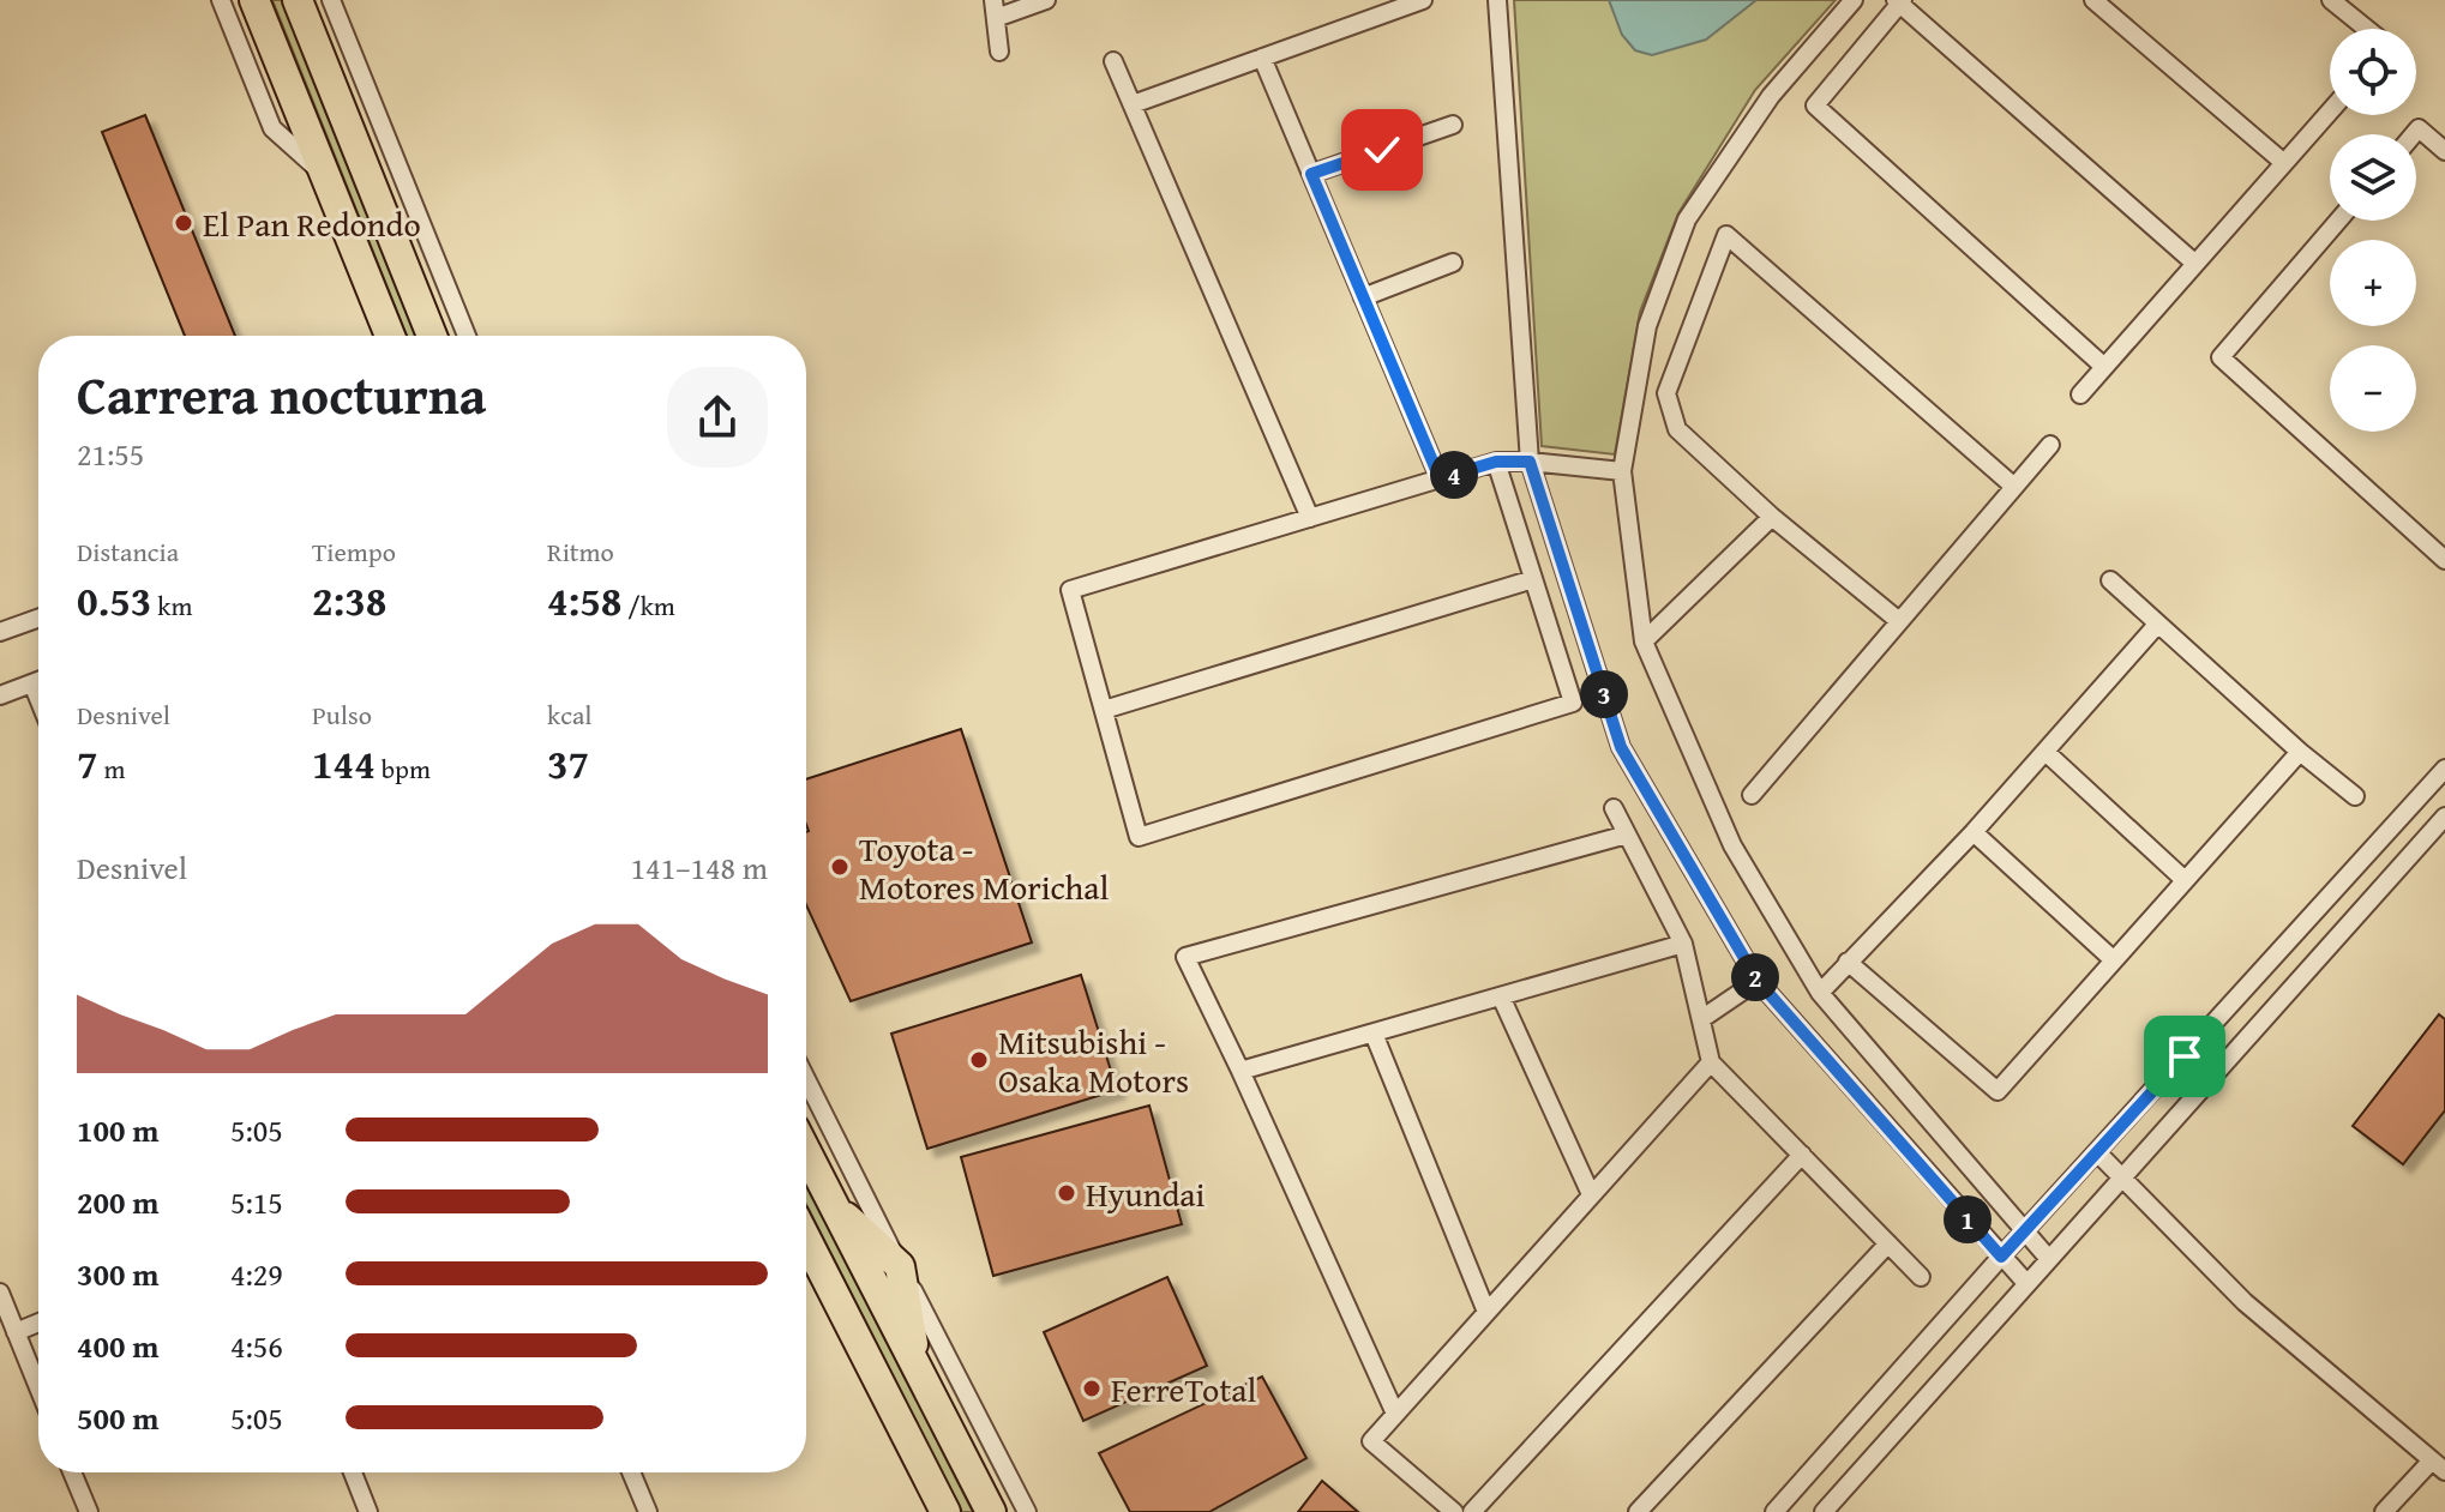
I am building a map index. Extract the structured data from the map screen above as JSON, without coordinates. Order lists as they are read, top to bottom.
{
  "places": [
    "El Pan Redondo",
    "Toyota - Motores Morichal",
    "Mitsubishi - Osaka Motors",
    "Hyundai",
    "FerreTotal"
  ],
  "page": {
    "map_buttons": ["+", "−"],
    "heading": ["Carrera nocturna", "21:55"],
    "pins": [
      "4",
      "3",
      "2",
      "1"
    ],
    "stats": [
      ["Distancia", "0.53 km"],
      ["Tiempo", "2:38"],
      ["Ritmo", "4:58 /km"],
      ["Desnivel", "7 m"],
      ["Pulso", "144 bpm"],
      ["kcal", "37"]
    ],
    "chart": ["Desnivel", "141–148 m"],
    "list": [
      {
        "name": "100 m",
        "note": "5:05"
      },
      {
        "name": "200 m",
        "note": "5:15"
      },
      {
        "name": "300 m",
        "note": "4:29"
      },
      {
        "name": "400 m",
        "note": "4:56"
      },
      {
        "name": "500 m",
        "note": "5:05"
      }
    ]
  }
}
